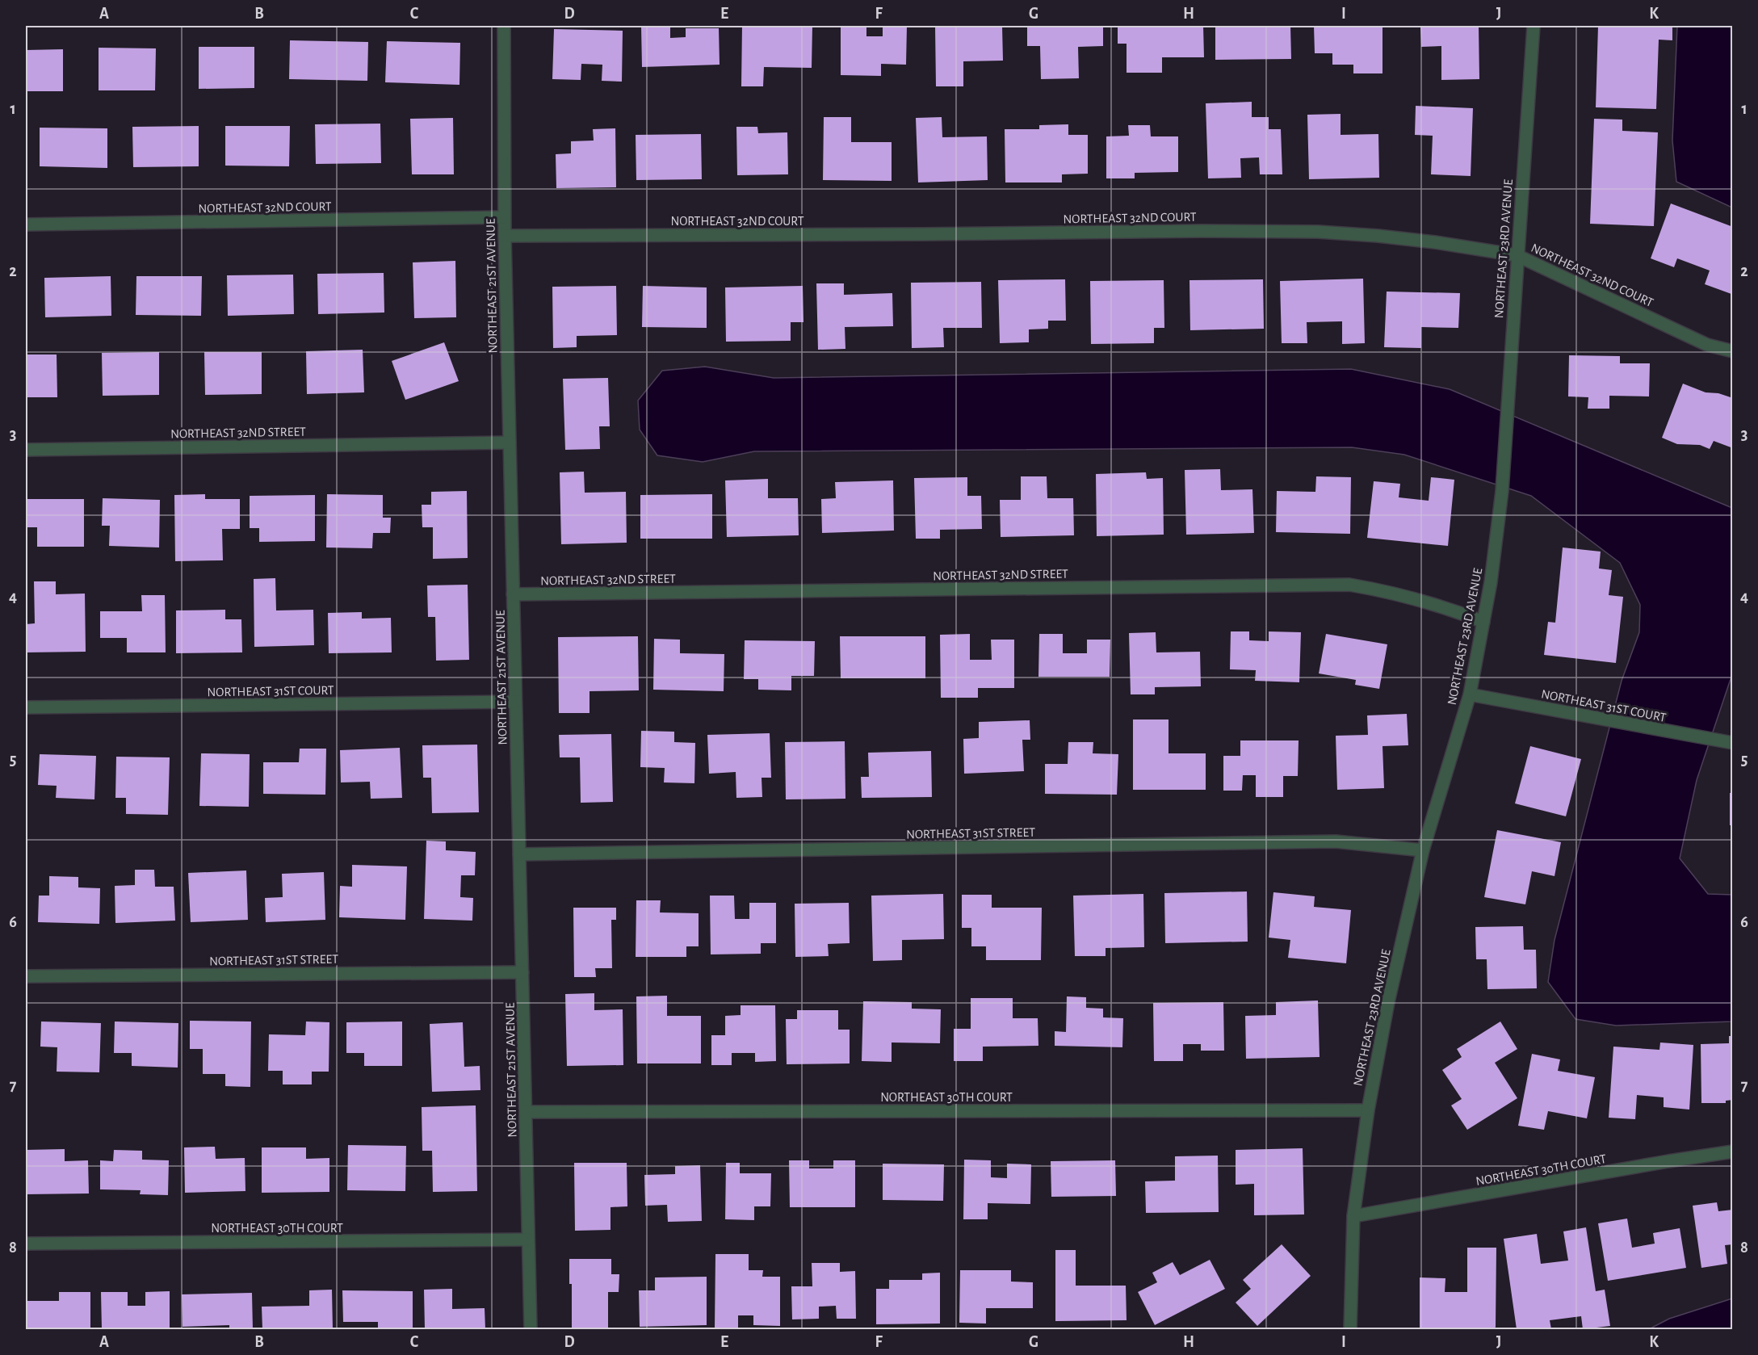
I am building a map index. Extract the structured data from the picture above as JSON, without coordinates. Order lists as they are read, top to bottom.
{
  "streets": {
    "street": [
      "NORTHEAST 32ND COURT",
      "NORTHEAST 23RD AVENUE",
      "NORTHEAST 21ST AVENUE",
      "NORTHEAST 32ND STREET",
      "NORTHEAST 31ST COURT",
      "NORTHEAST 31ST STREET",
      "NORTHEAST 30TH COURT"
    ]
  },
  "crossings": [
    ["NORTHEAST 32ND COURT", "NORTHEAST 23RD AVENUE"],
    ["NORTHEAST 32ND COURT", "NORTHEAST 21ST AVENUE"],
    ["NORTHEAST 23RD AVENUE", "NORTHEAST 32ND STREET"],
    ["NORTHEAST 23RD AVENUE", "NORTHEAST 31ST COURT"],
    ["NORTHEAST 23RD AVENUE", "NORTHEAST 31ST STREET"],
    ["NORTHEAST 23RD AVENUE", "NORTHEAST 30TH COURT"],
    ["NORTHEAST 21ST AVENUE", "NORTHEAST 32ND STREET"],
    ["NORTHEAST 21ST AVENUE", "NORTHEAST 31ST COURT"],
    ["NORTHEAST 21ST AVENUE", "NORTHEAST 31ST STREET"],
    ["NORTHEAST 21ST AVENUE", "NORTHEAST 30TH COURT"]
  ],
  "grid": {
    "columns": [
      "A",
      "B",
      "C",
      "D",
      "E",
      "F",
      "G",
      "H",
      "I",
      "J",
      "K"
    ],
    "rows": [
      "1",
      "2",
      "3",
      "4",
      "5",
      "6",
      "7",
      "8"
    ]
  }
}
